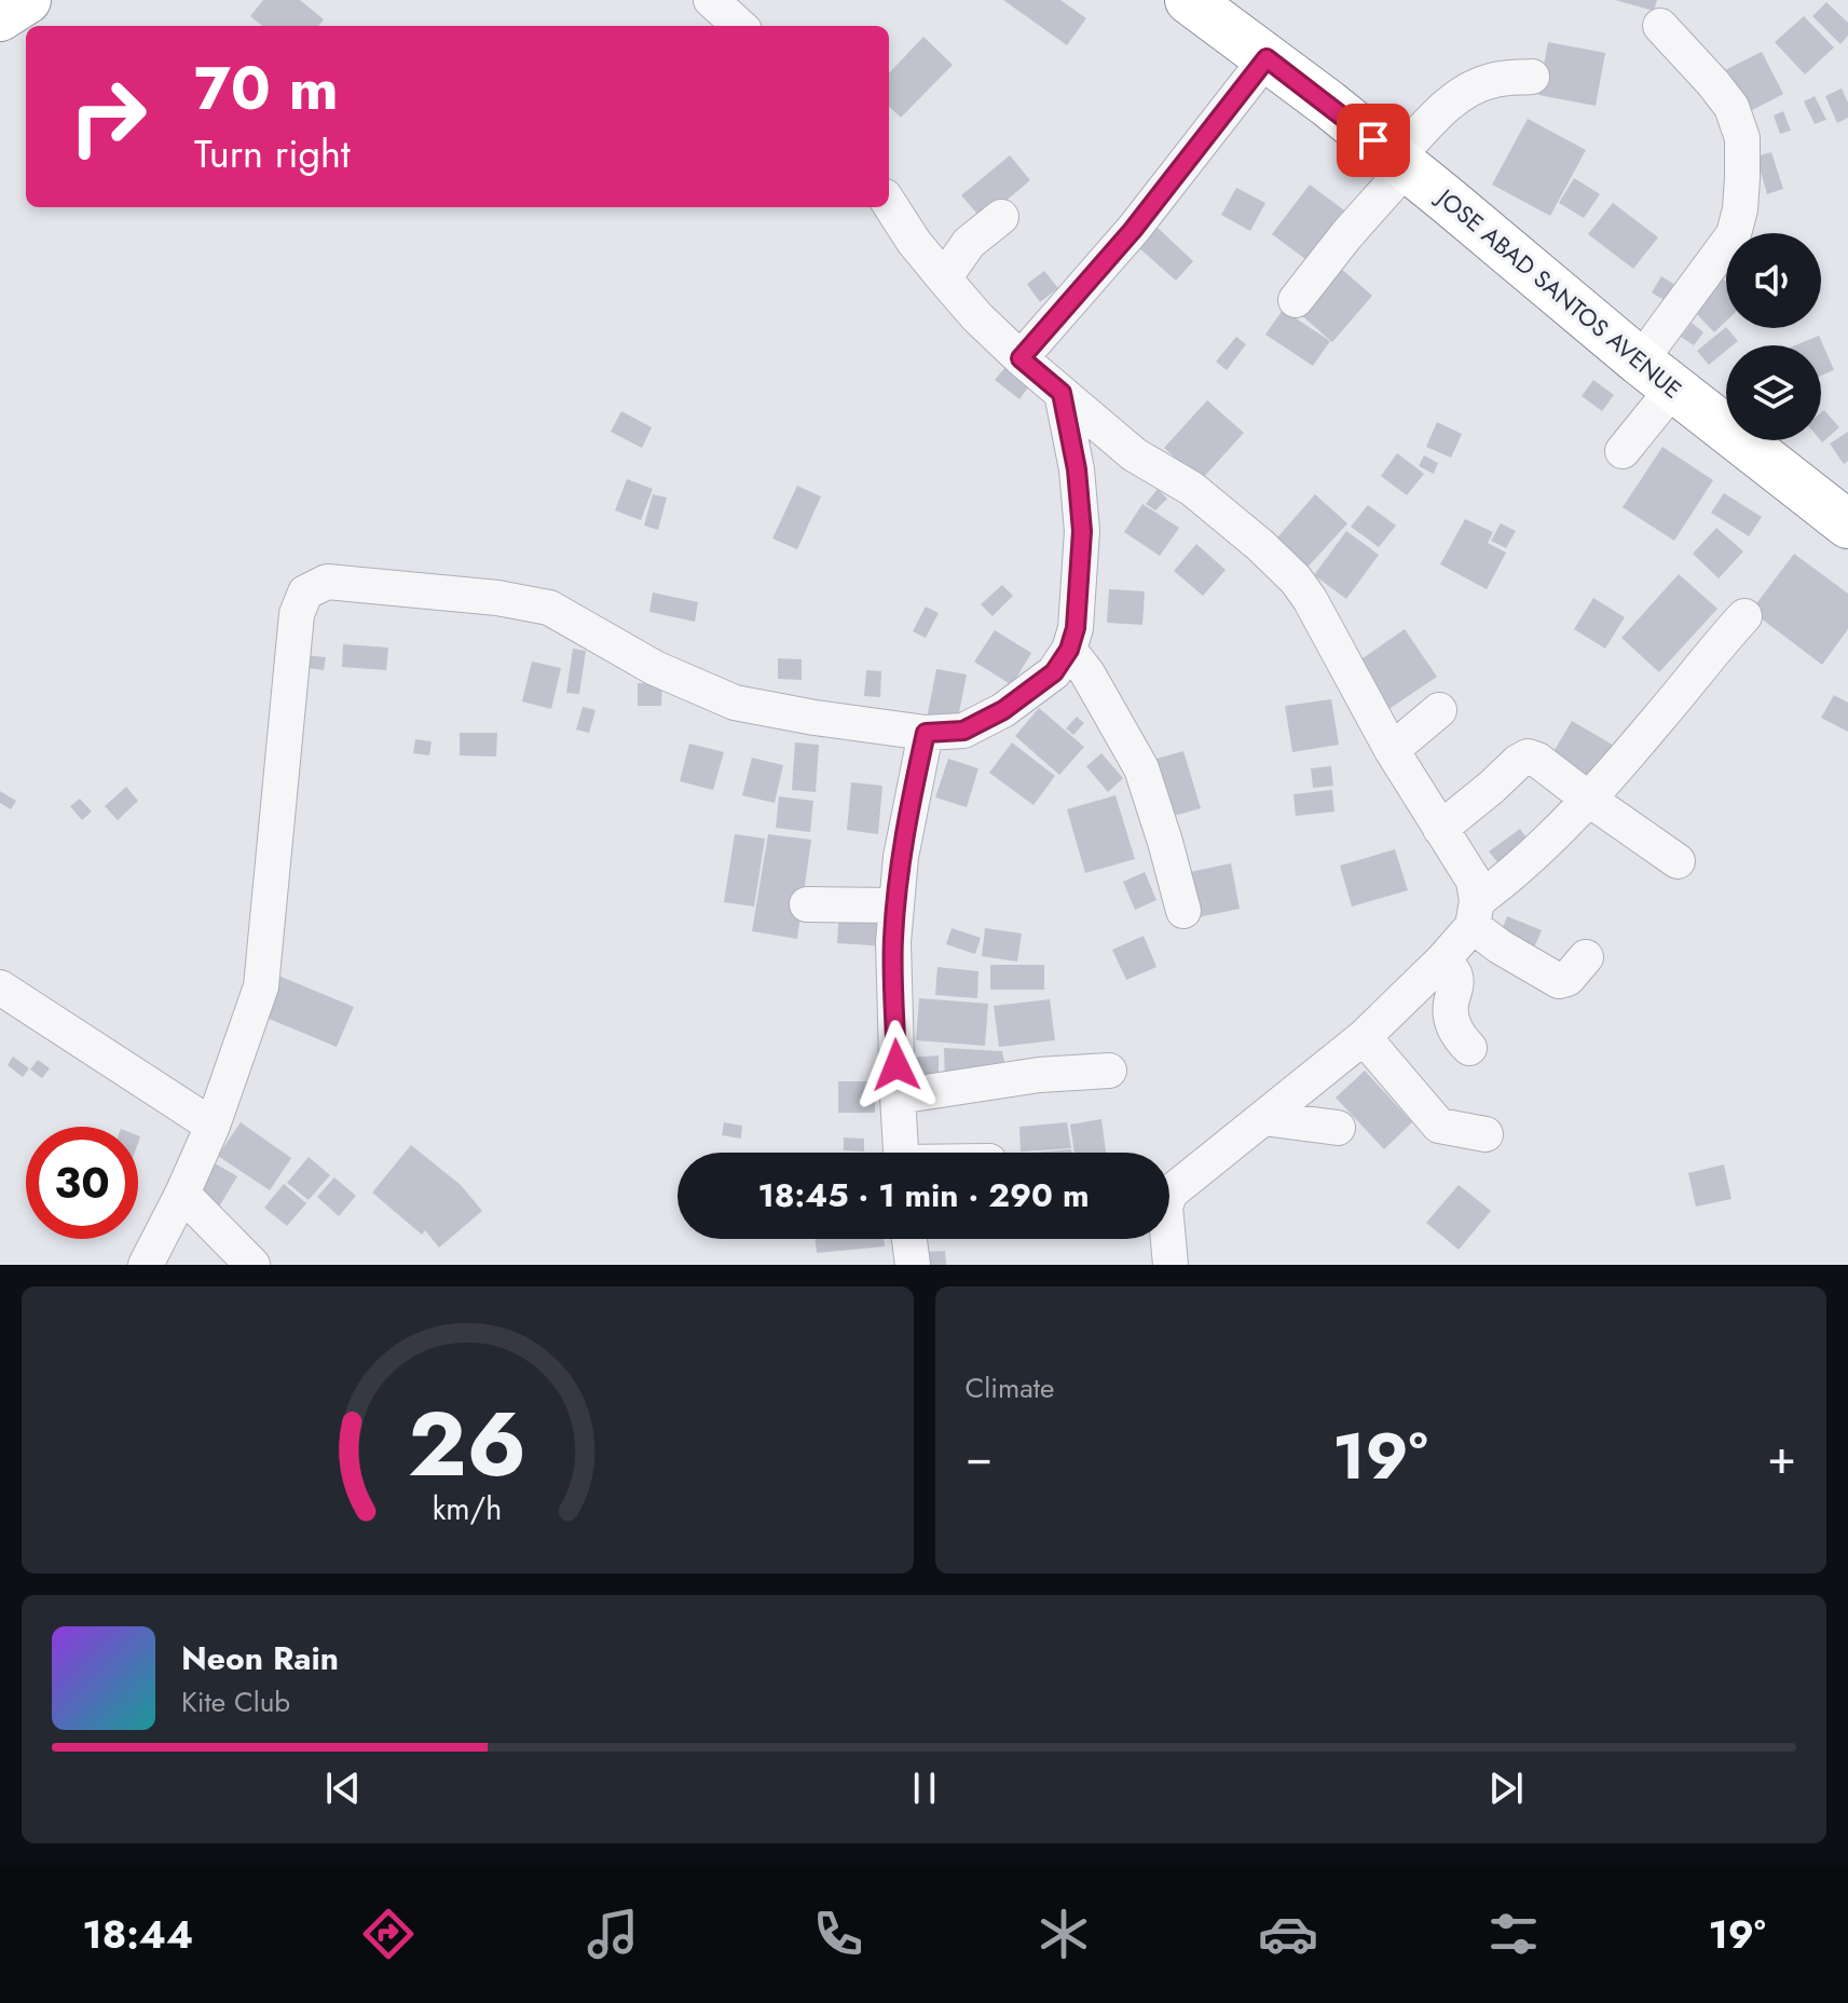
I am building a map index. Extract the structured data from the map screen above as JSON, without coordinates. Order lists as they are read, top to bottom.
{
  "streets": {
    "highway": ["JOSE ABAD SANTOS AVENUE"]
  },
  "page": {
    "turn": ["70 m", "Turn right"],
    "limit": "30",
    "trip": "18:45 · 1 min · 290 m",
    "tile": "Climate",
    "heat": ["−", "19°", "+"],
    "song": ["Neon Rain", "Kite Club"],
    "tabs": ["18:44", "19°"],
    "gauge": ["26", "km/h"]
  }
}
